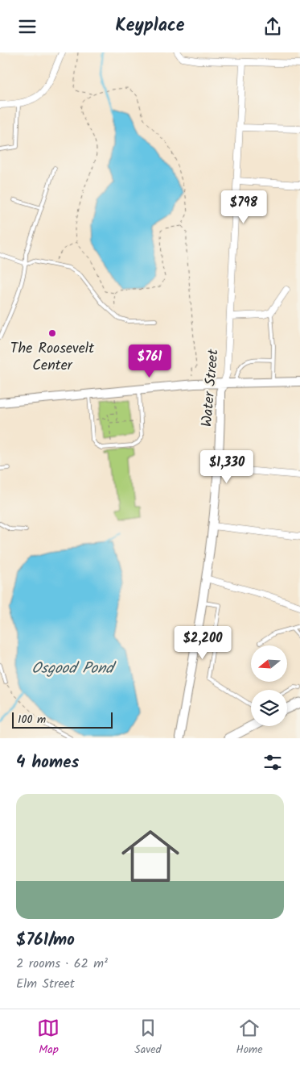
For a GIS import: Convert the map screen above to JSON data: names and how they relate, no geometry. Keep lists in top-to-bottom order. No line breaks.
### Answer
{"streets":{"street":["Water Street"]},"water":["Osgood Pond"],"places":["The Roosevelt Center"],"scale_bar":"100 m","north":"left","page":{"header":"Keyplace","price":["$798","$761","$1,330","$2,200"],"scale":"100 m","heading":"4 homes","list":[{"name":"$761/mo","note":"2 rooms · 62 m² · Elm Street"}],"tabs":["Map","Saved","Home"]}}
